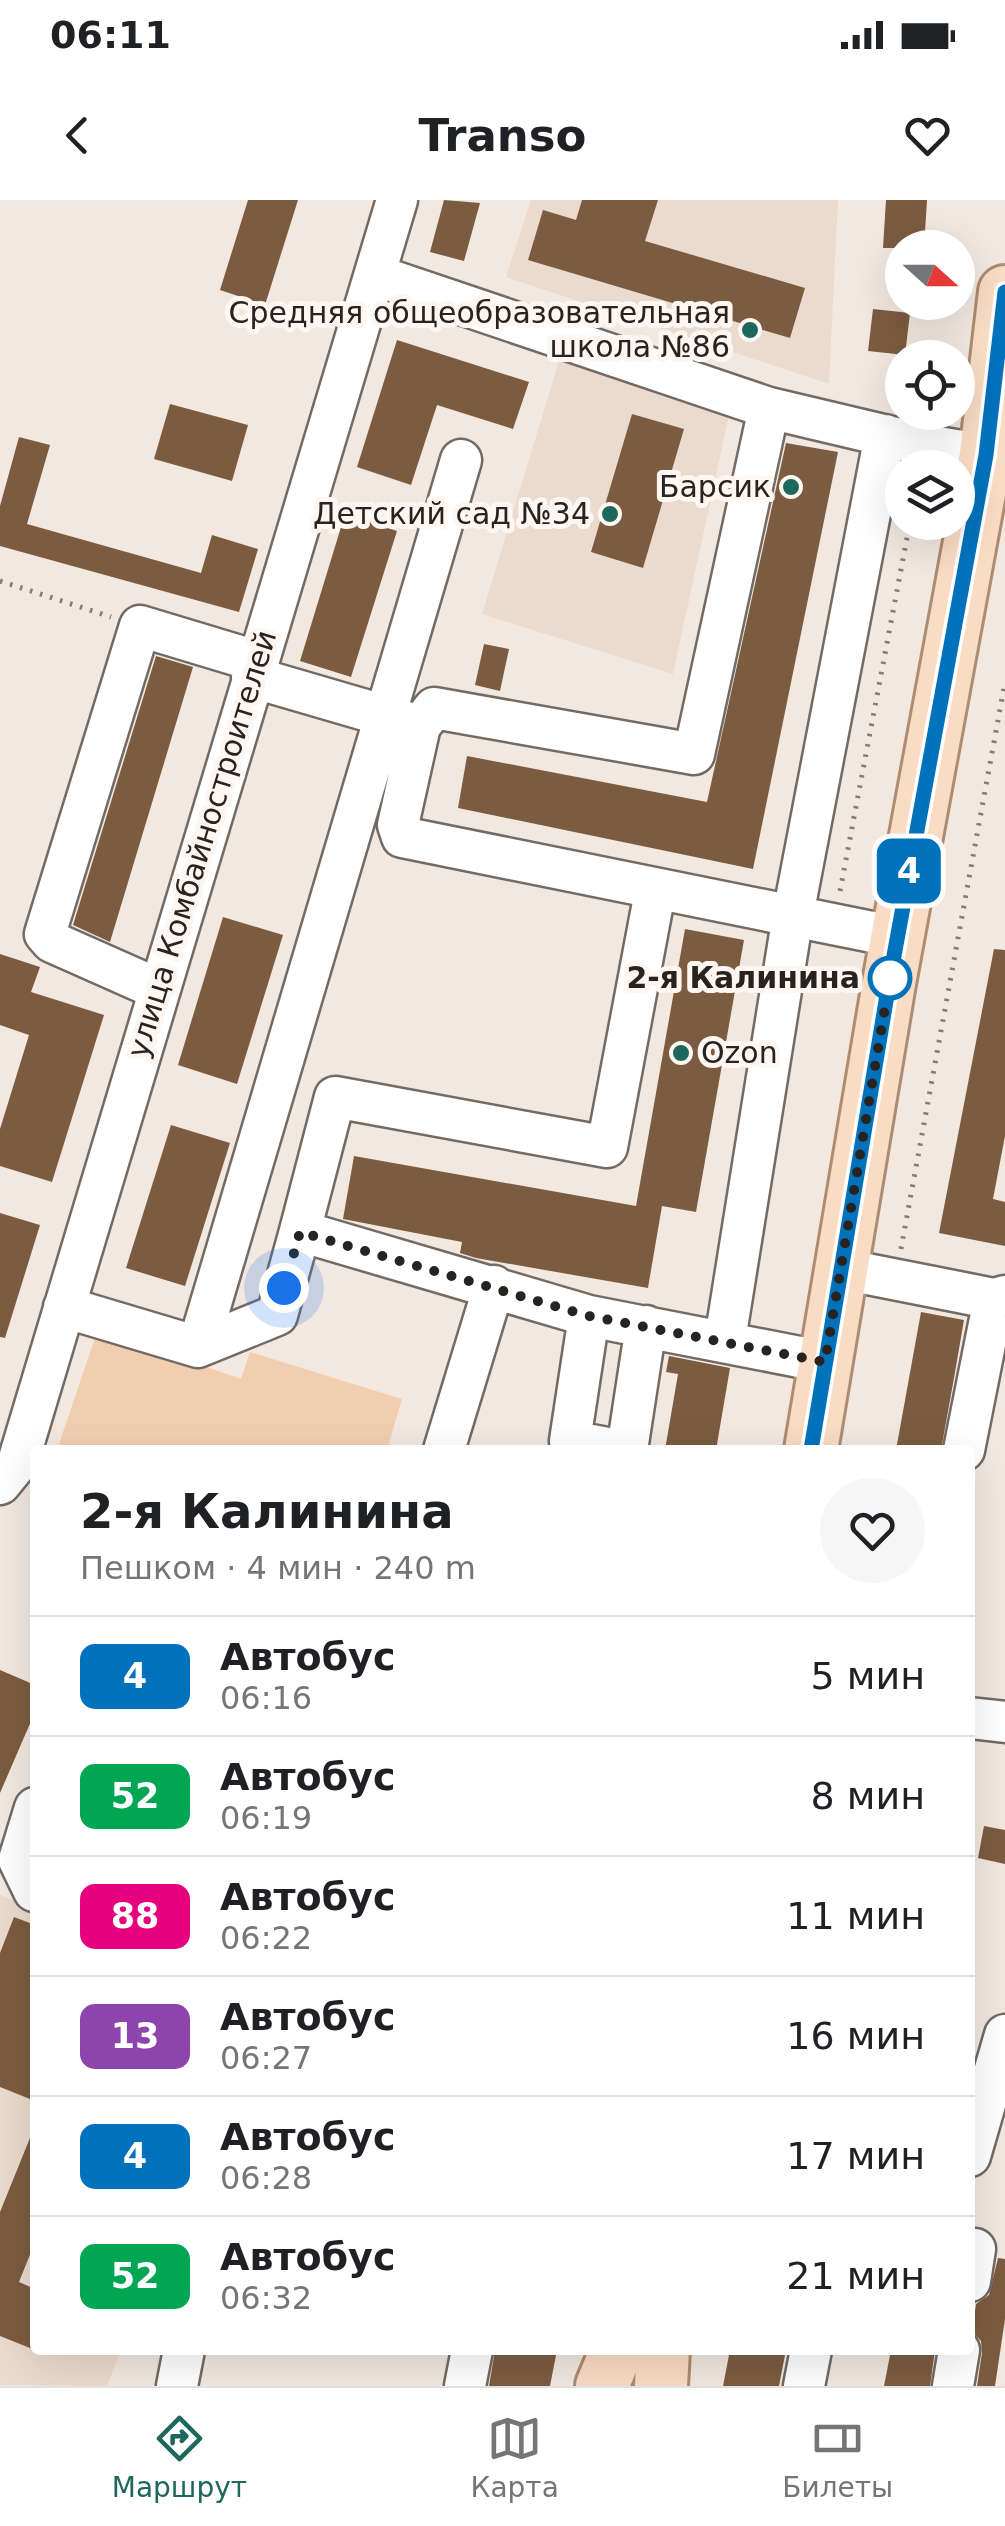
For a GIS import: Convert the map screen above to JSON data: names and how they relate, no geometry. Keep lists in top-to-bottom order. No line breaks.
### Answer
{"streets":{"street":["улица Комбайностроителей"]},"places":["Средняя общеобразовательная школа №86","Барсик","Детский сад №34","2-я Калинина","Ozon"],"lines":["bus line 4"],"north":"right","page":{"status":"06:11","header":"Transo","on_map":"4","heading":["2-я Калинина","Пешком · 4 мин · 240 m"],"list":[{"mark":"4","name":"Автобус","note":"06:16","value":"5 мин"},{"mark":"52","name":"Автобус","note":"06:19","value":"8 мин"},{"mark":"88","name":"Автобус","note":"06:22","value":"11 мин"},{"mark":"13","name":"Автобус","note":"06:27","value":"16 мин"},{"mark":"4","name":"Автобус","note":"06:28","value":"17 мин"},{"mark":"52","name":"Автобус","note":"06:32","value":"21 мин"}],"tabs":["Маршрут","Карта","Билеты"]}}
